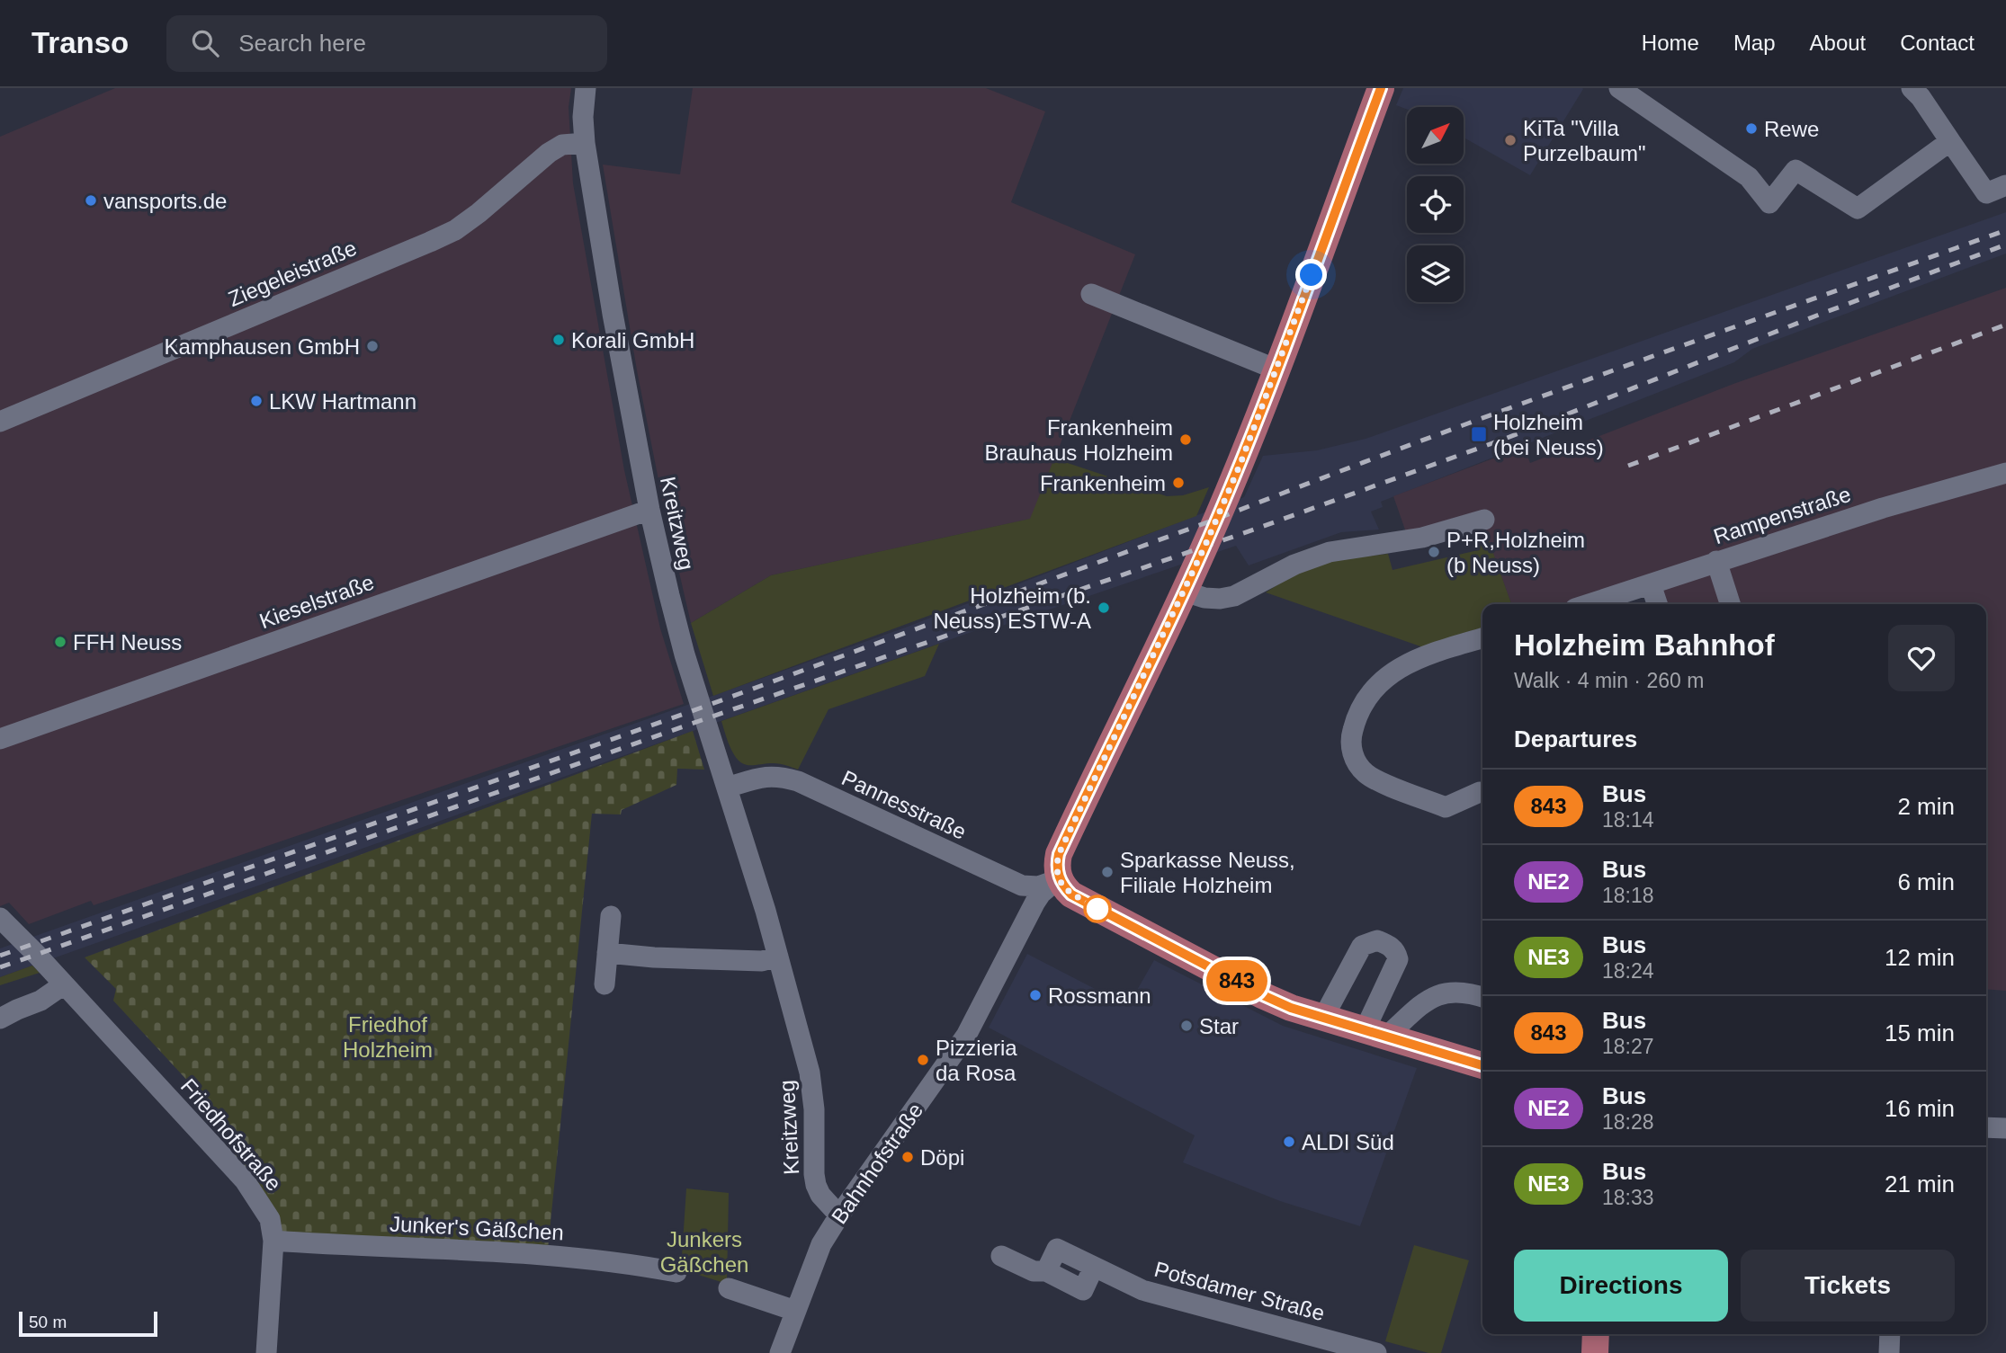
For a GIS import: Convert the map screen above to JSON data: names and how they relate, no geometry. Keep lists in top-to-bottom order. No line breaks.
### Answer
{"streets":{"street":["Ziegeleistraße","Rampenstraße","Kreitzweg","Kieselstraße","Pannesstraße","Friedhofstraße","Bahnhofstraße","Junker's Gäßchen","Potsdamer Straße"]},"crossings":[["Ziegeleistraße","Kreitzweg"],["Kreitzweg","Kieselstraße"],["Kreitzweg","Pannesstraße"],["Kreitzweg","Bahnhofstraße"],["Pannesstraße","Bahnhofstraße"],["Friedhofstraße","Junker's Gäßchen"]],"parks":["Friedhof Holzheim","Junkers Gäßchen"],"places":{"other":["Rewe","KiTa \"Villa Purzelbaum\"","vansports.de","Korali GmbH","Kamphausen GmbH","LKW Hartmann","Frankenheim Brauhaus Holzheim","Frankenheim","P+R,Holzheim (b Neuss)","Holzheim (b. Neuss) ESTW-A","FFH Neuss","Sparkasse Neuss, Filiale Holzheim","Rossmann","Star","Pizzieria da Rosa","ALDI Süd","Döpi"],"transit":["Holzheim (bei Neuss)"]},"lines":["bus line 843"],"scale_bar":"50 m","north":"top right","page":{"header":"Transo","search":"Search here","nav":["Home","Map","About","Contact"],"on_map":"843","heading":[["Holzheim Bahnhof","Walk · 4 min · 260 m"],"Departures"],"list":[{"mark":"843","name":"Bus","note":"18:14","value":"2 min"},{"mark":"NE2","name":"Bus","note":"18:18","value":"6 min"},{"mark":"NE3","name":"Bus","note":"18:24","value":"12 min"},{"mark":"843","name":"Bus","note":"18:27","value":"15 min"},{"mark":"NE2","name":"Bus","note":"18:28","value":"16 min"},{"mark":"NE3","name":"Bus","note":"18:33","value":"21 min"}],"buttons":["Directions","Tickets"],"scale":"50 m"}}
